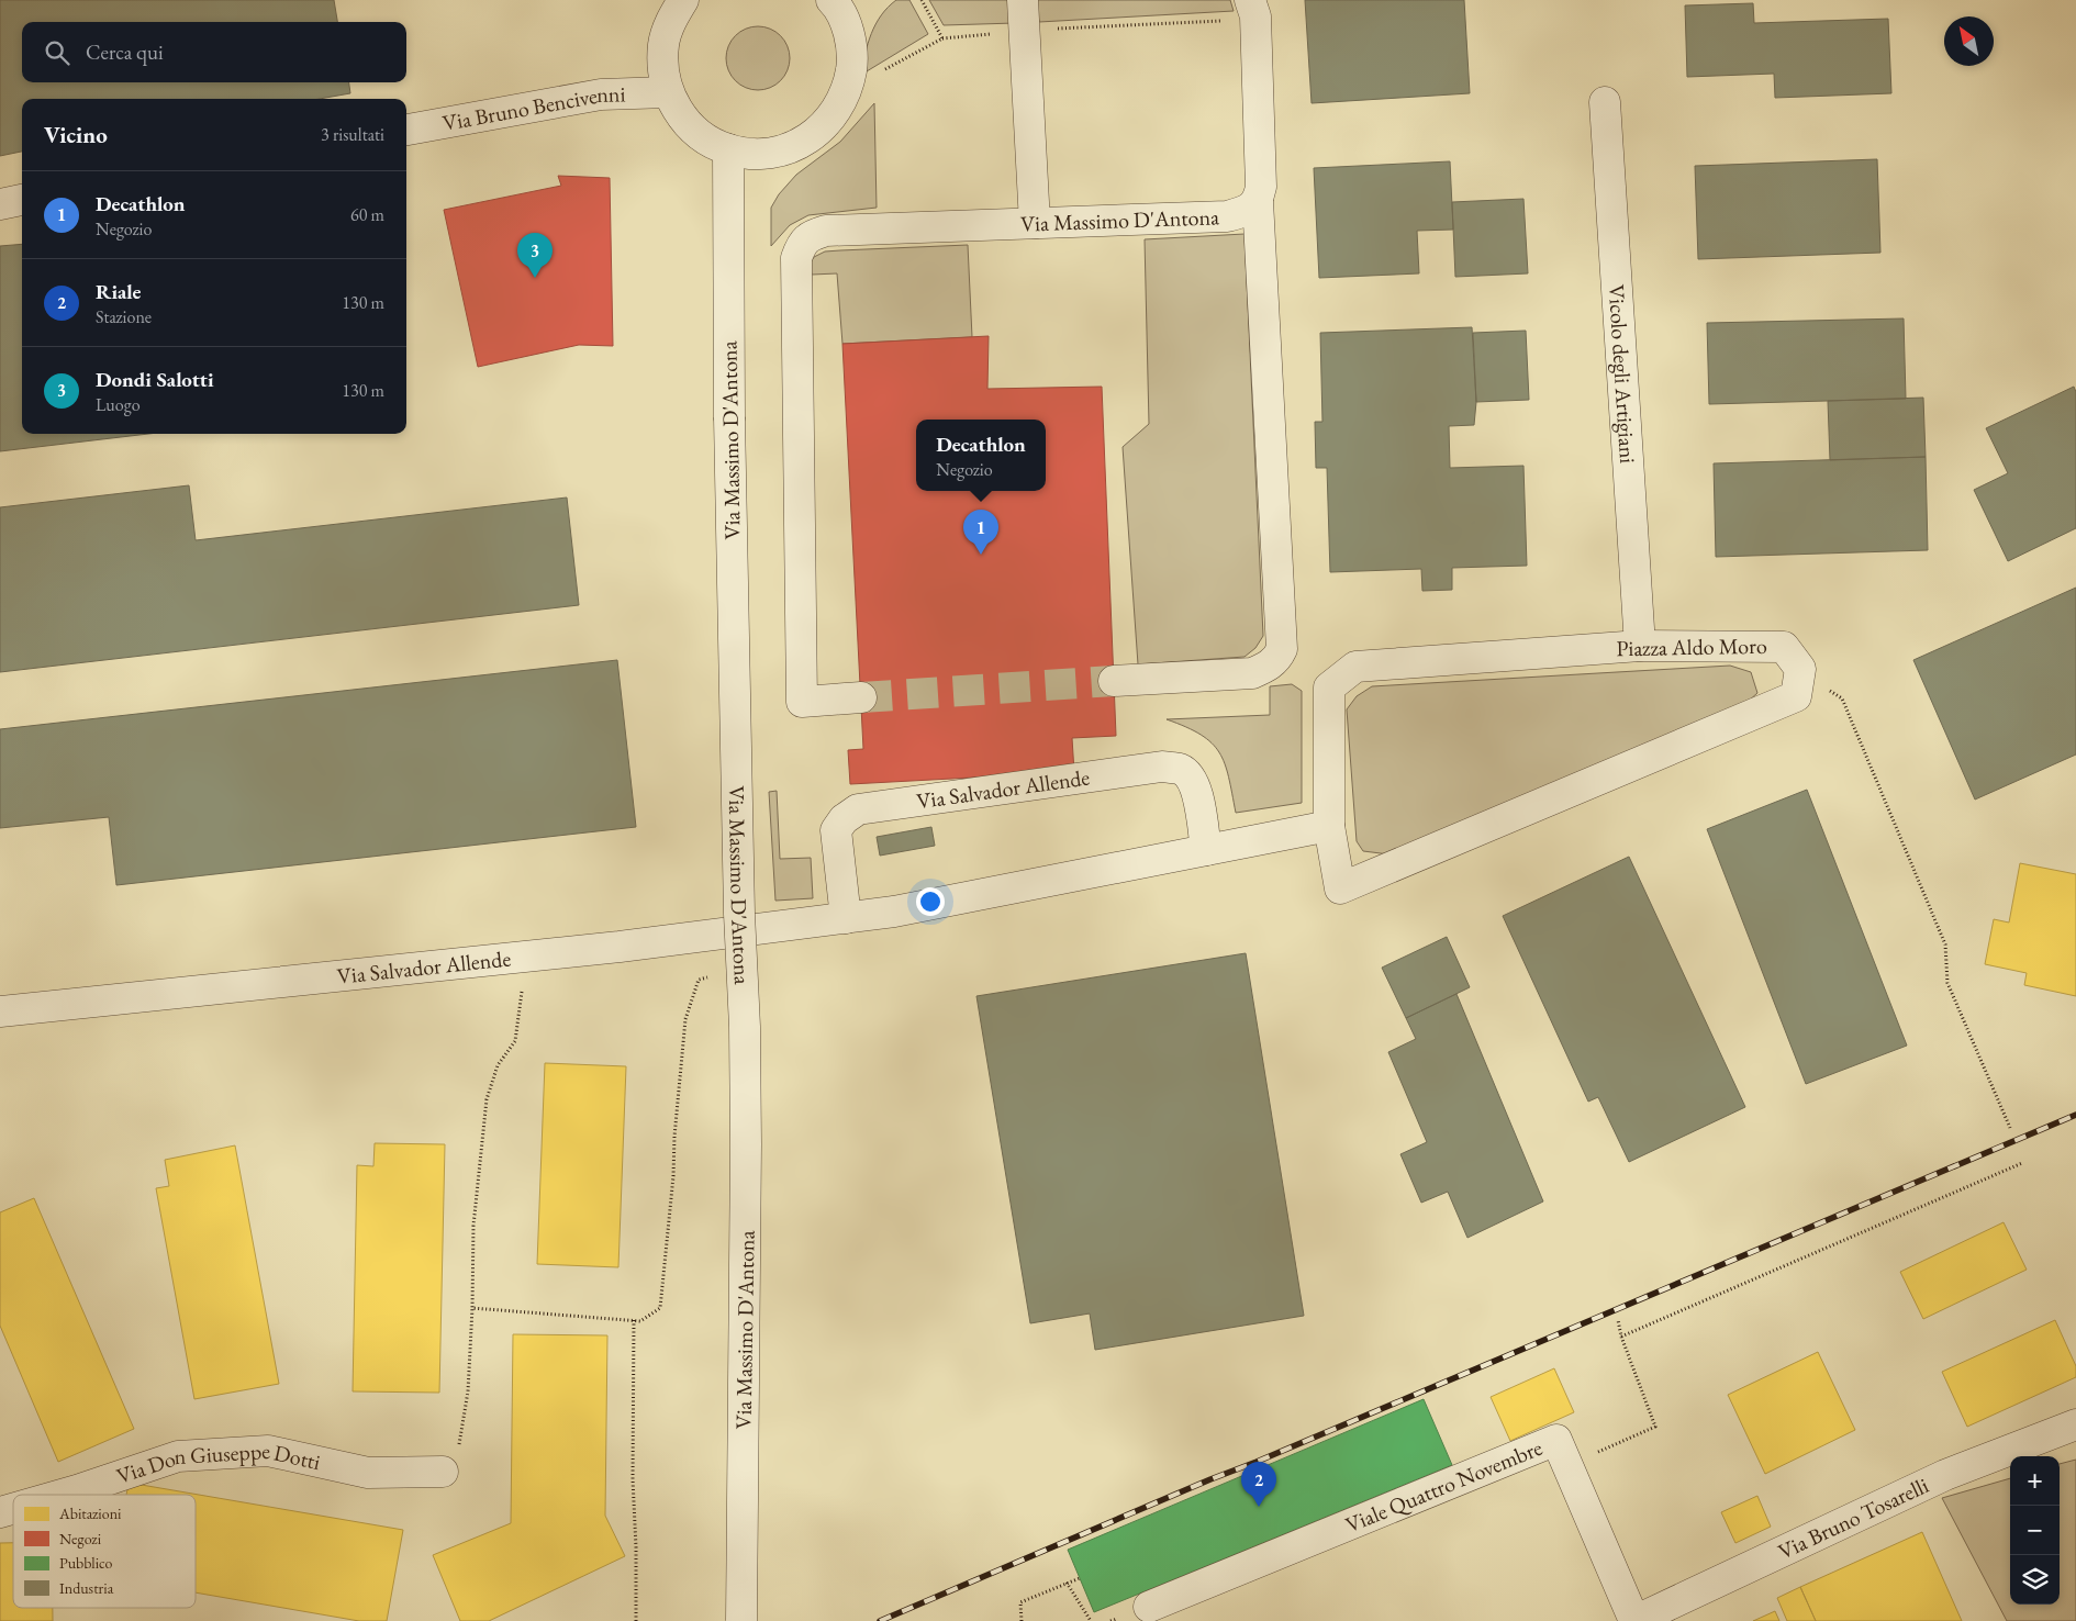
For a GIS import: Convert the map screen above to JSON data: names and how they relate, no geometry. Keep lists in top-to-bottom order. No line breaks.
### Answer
{"streets":{"street":["Via Bruno Bencivenni","Via Massimo D'Antona","Vicolo degli Artigiani","Piazza Aldo Moro","Via Salvador Allende","Via Don Giuseppe Dotti","Viale Quattro Novembre","Via Bruno Tosarelli"]},"crossings":[["Vicolo degli Artigiani","Piazza Aldo Moro"],["Piazza Aldo Moro","Via Salvador Allende"],["Viale Quattro Novembre","Via Bruno Tosarelli"]],"legend":["Abitazioni","Negozi","Pubblico","Industria"],"north":"top left","page":{"search":"Cerca qui","heading":["Vicino","3 risultati"],"list":[{"mark":"1","name":"Decathlon","note":"Negozio","value":"60 m"},{"mark":"2","name":"Riale","note":"Stazione","value":"130 m"},{"mark":"3","name":"Dondi Salotti","note":"Luogo","value":"130 m"}],"pins":["3","1","2"],"popup":["Decathlon","Negozio"],"map_buttons":["+","−"]}}
